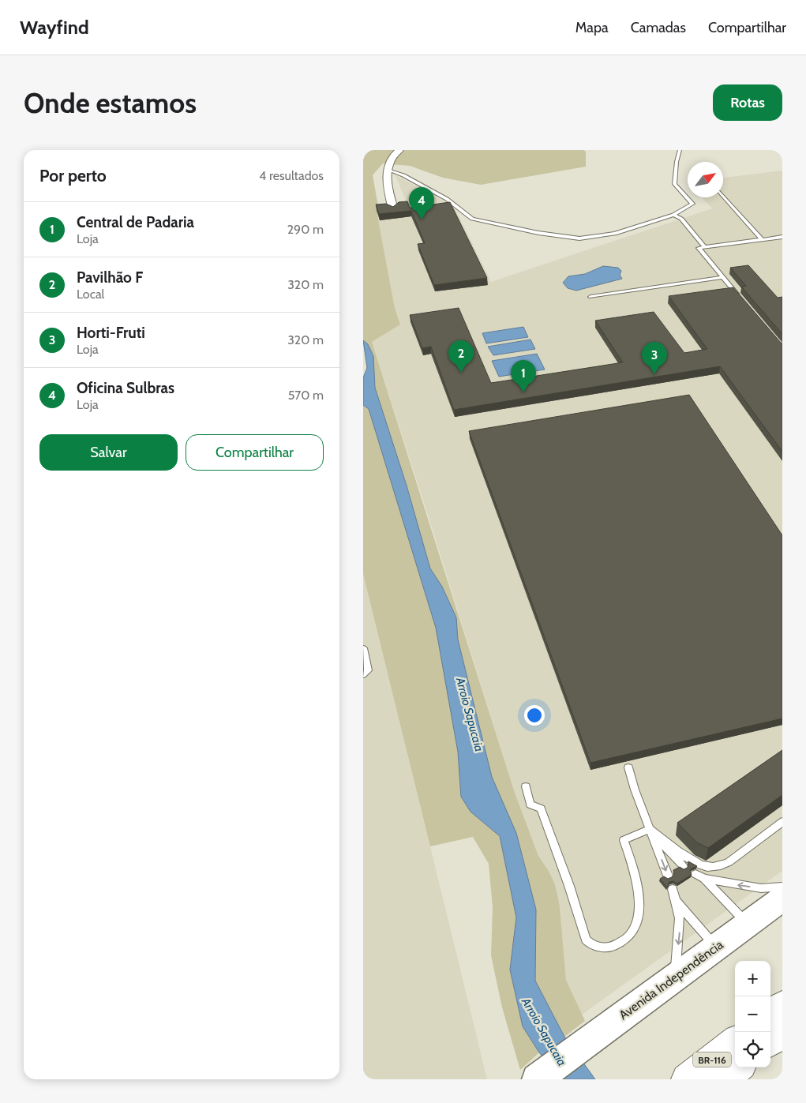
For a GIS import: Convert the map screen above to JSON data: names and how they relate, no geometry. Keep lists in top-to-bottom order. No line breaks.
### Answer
{"streets":{"highway":["BR-116"],"main road":["Avenida Independência"]},"water":["Arroio Sapucaia"],"north":"top right","page":{"header":"Wayfind","nav":["Mapa","Camadas","Compartilhar"],"buttons":["Rotas",["Salvar","Compartilhar"]],"title":"Onde estamos","heading":["Por perto","4 resultados"],"pins":["4","2","3","1"],"list":[{"mark":"1","name":"Central de Padaria","note":"Loja","value":"290 m"},{"mark":"2","name":"Pavilhão F","note":"Local","value":"320 m"},{"mark":"3","name":"Horti-Fruti","note":"Loja","value":"320 m"},{"mark":"4","name":"Oficina Sulbras","note":"Loja","value":"570 m"}],"map_buttons":["+","−"]}}
